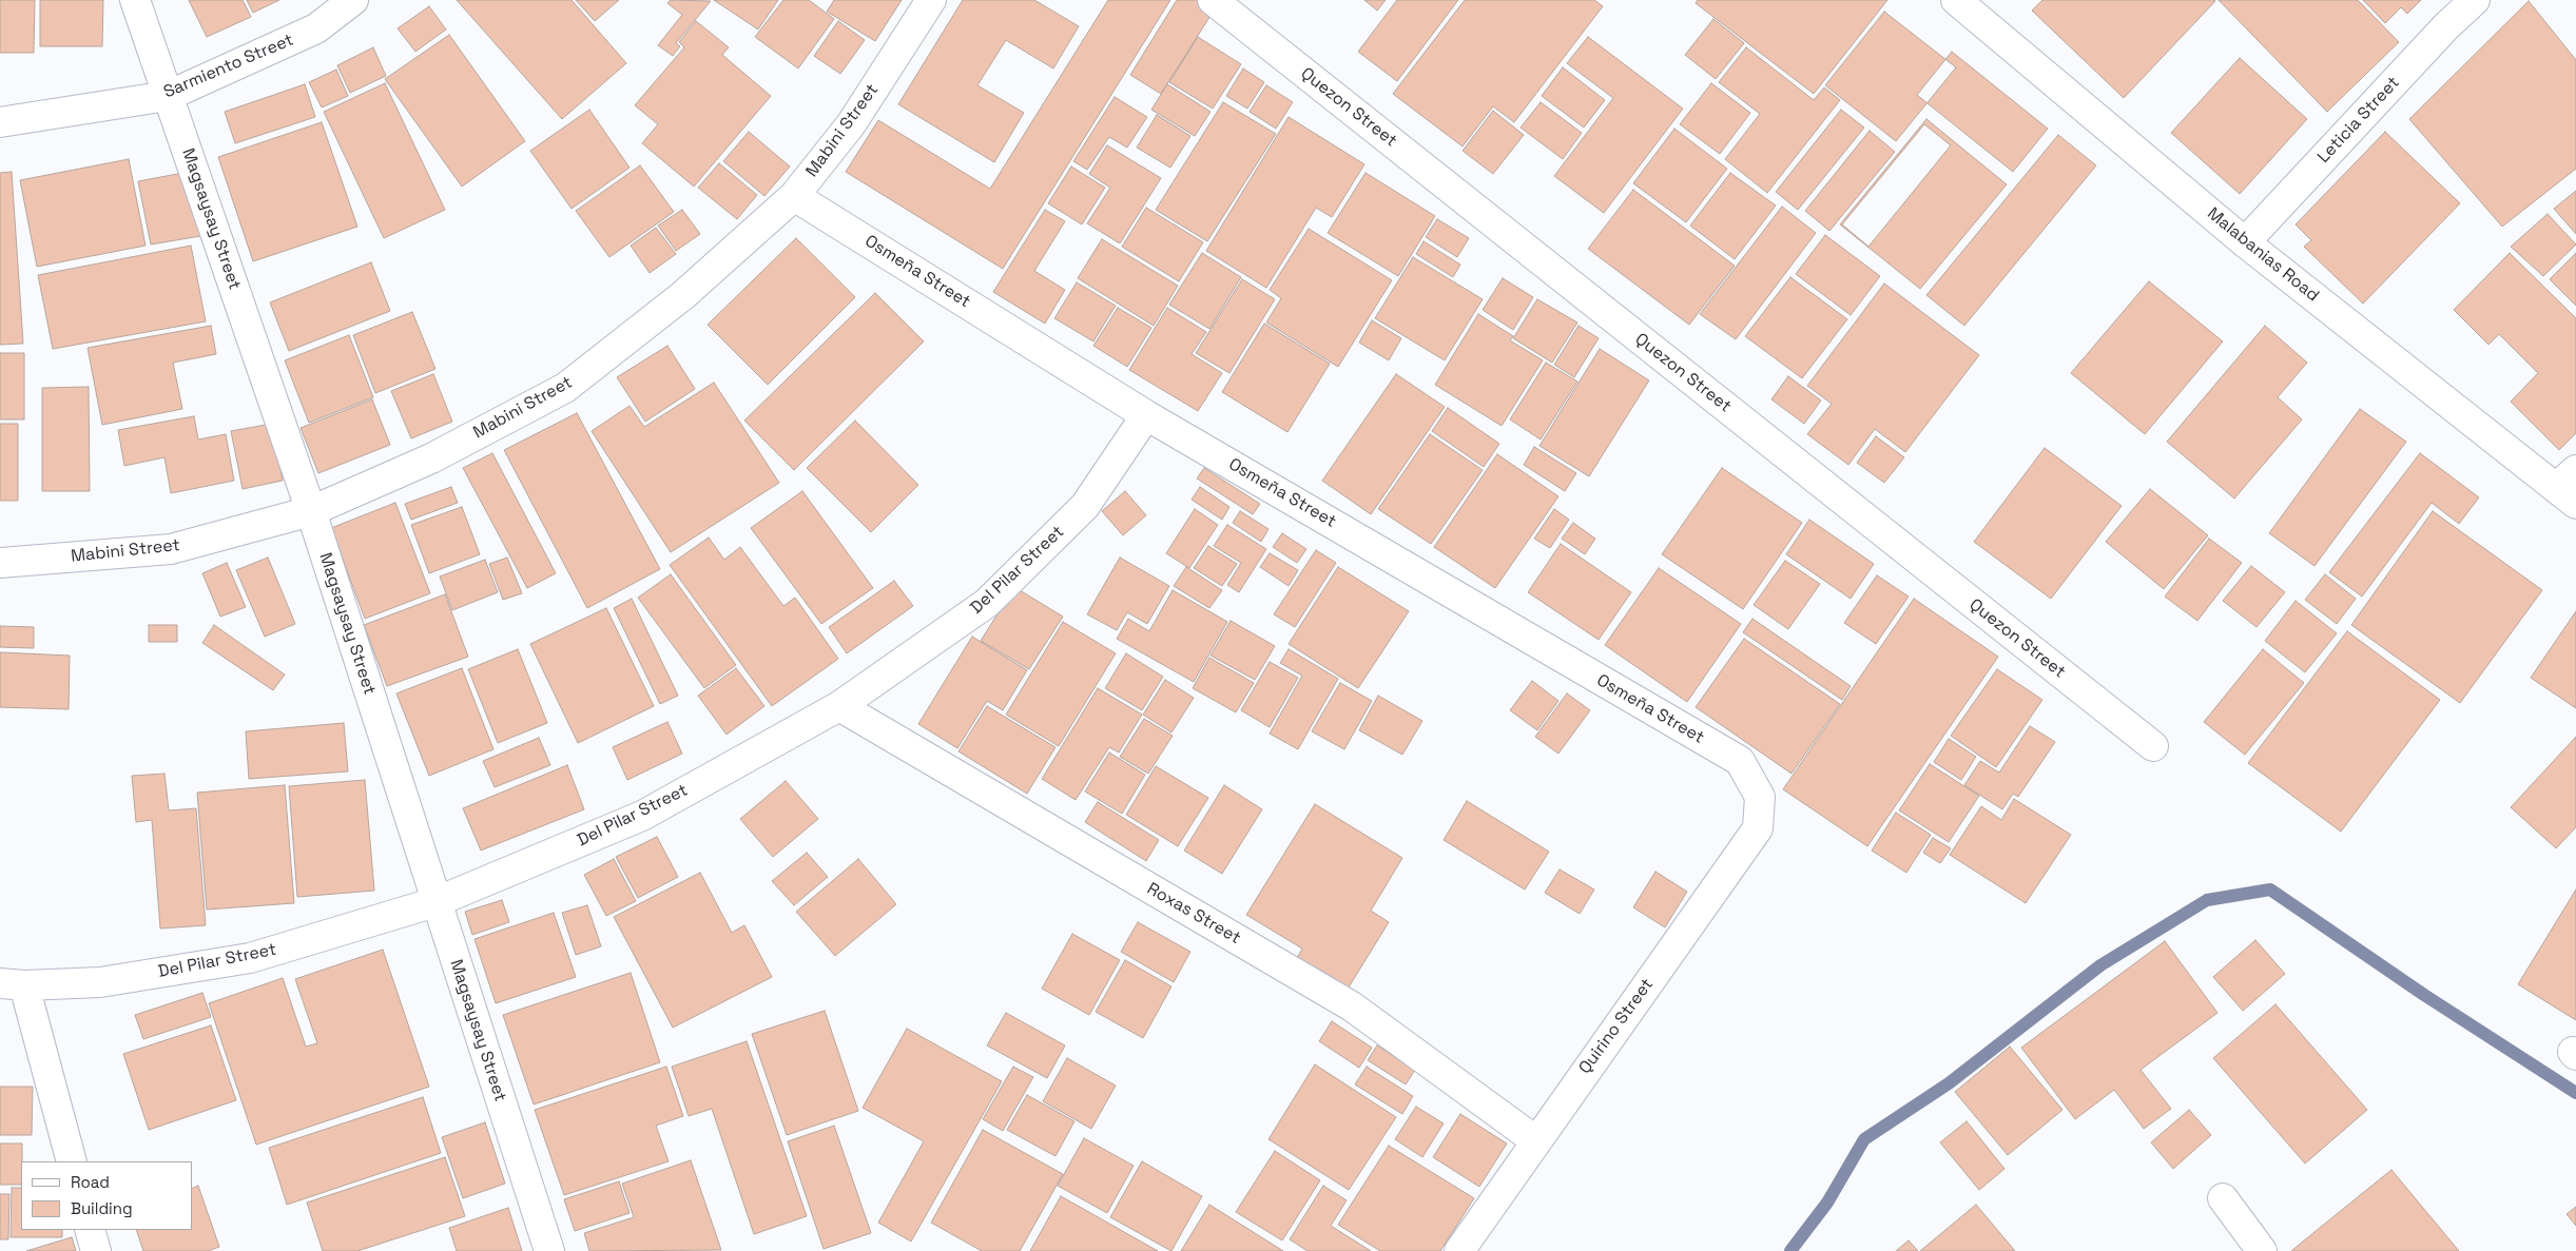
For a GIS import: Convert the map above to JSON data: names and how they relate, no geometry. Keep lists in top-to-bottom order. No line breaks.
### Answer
{"streets":{"street":["Sarmiento Street","Quezon Street","Leticia Street","Mabini Street","Magsaysay Street","Malabanias Road","Osmeña Street","Del Pilar Street","Roxas Street","Quirino Street"]},"crossings":[["Sarmiento Street","Magsaysay Street"],["Leticia Street","Malabanias Road"],["Mabini Street","Magsaysay Street"],["Mabini Street","Osmeña Street"],["Magsaysay Street","Del Pilar Street"],["Osmeña Street","Del Pilar Street"],["Osmeña Street","Quirino Street"],["Del Pilar Street","Roxas Street"],["Roxas Street","Quirino Street"]],"legend":["Road","Building"]}
